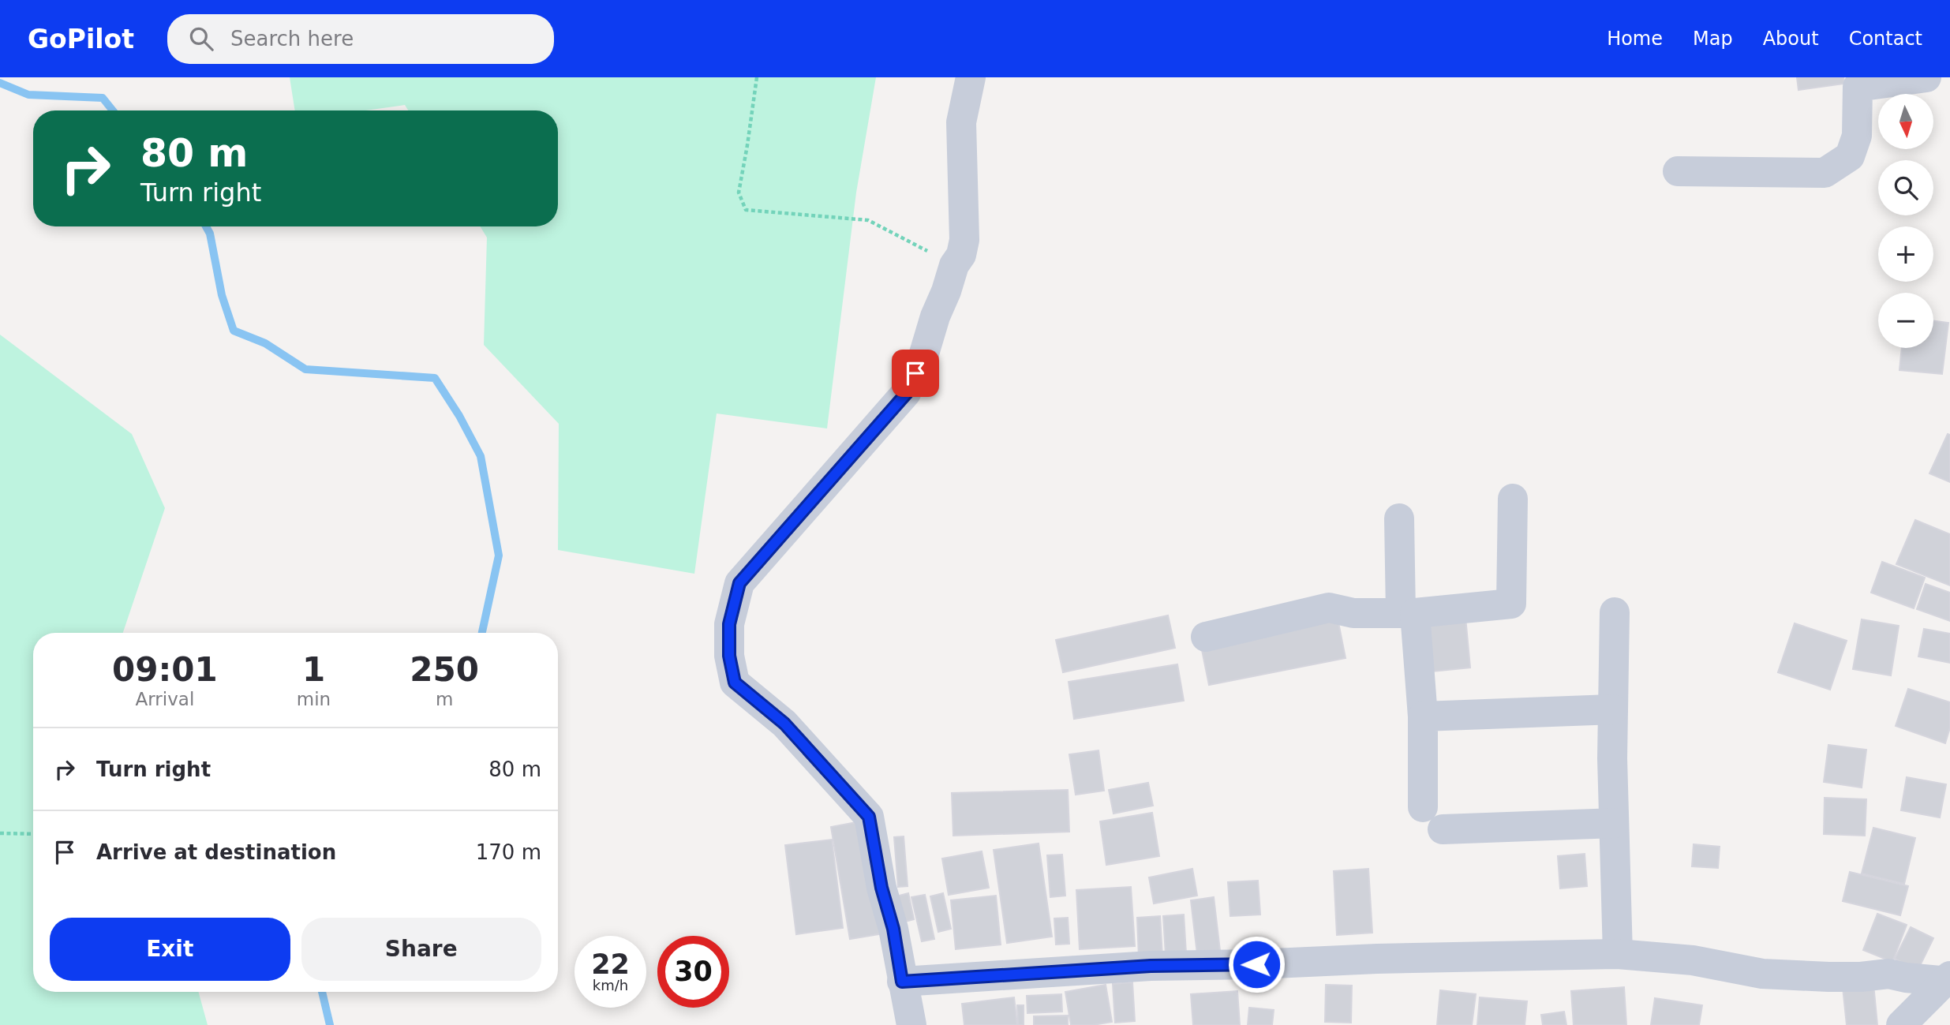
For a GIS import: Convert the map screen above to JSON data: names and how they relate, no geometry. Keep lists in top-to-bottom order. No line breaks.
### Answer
{"north":"bottom","page":{"header":"GoPilot","search":"Search here","nav":["Home","Map","About","Contact"],"map_buttons":["+","−"],"turn":["80 m","Turn right"],"eta":["09:01","Arrival","1","min","250","m"],"list":[{"name":"Turn right","value":"80 m"},{"name":"Arrive at destination","value":"170 m"}],"buttons":["Exit","Share"],"speed":"22 km/h","limit":"30"}}
